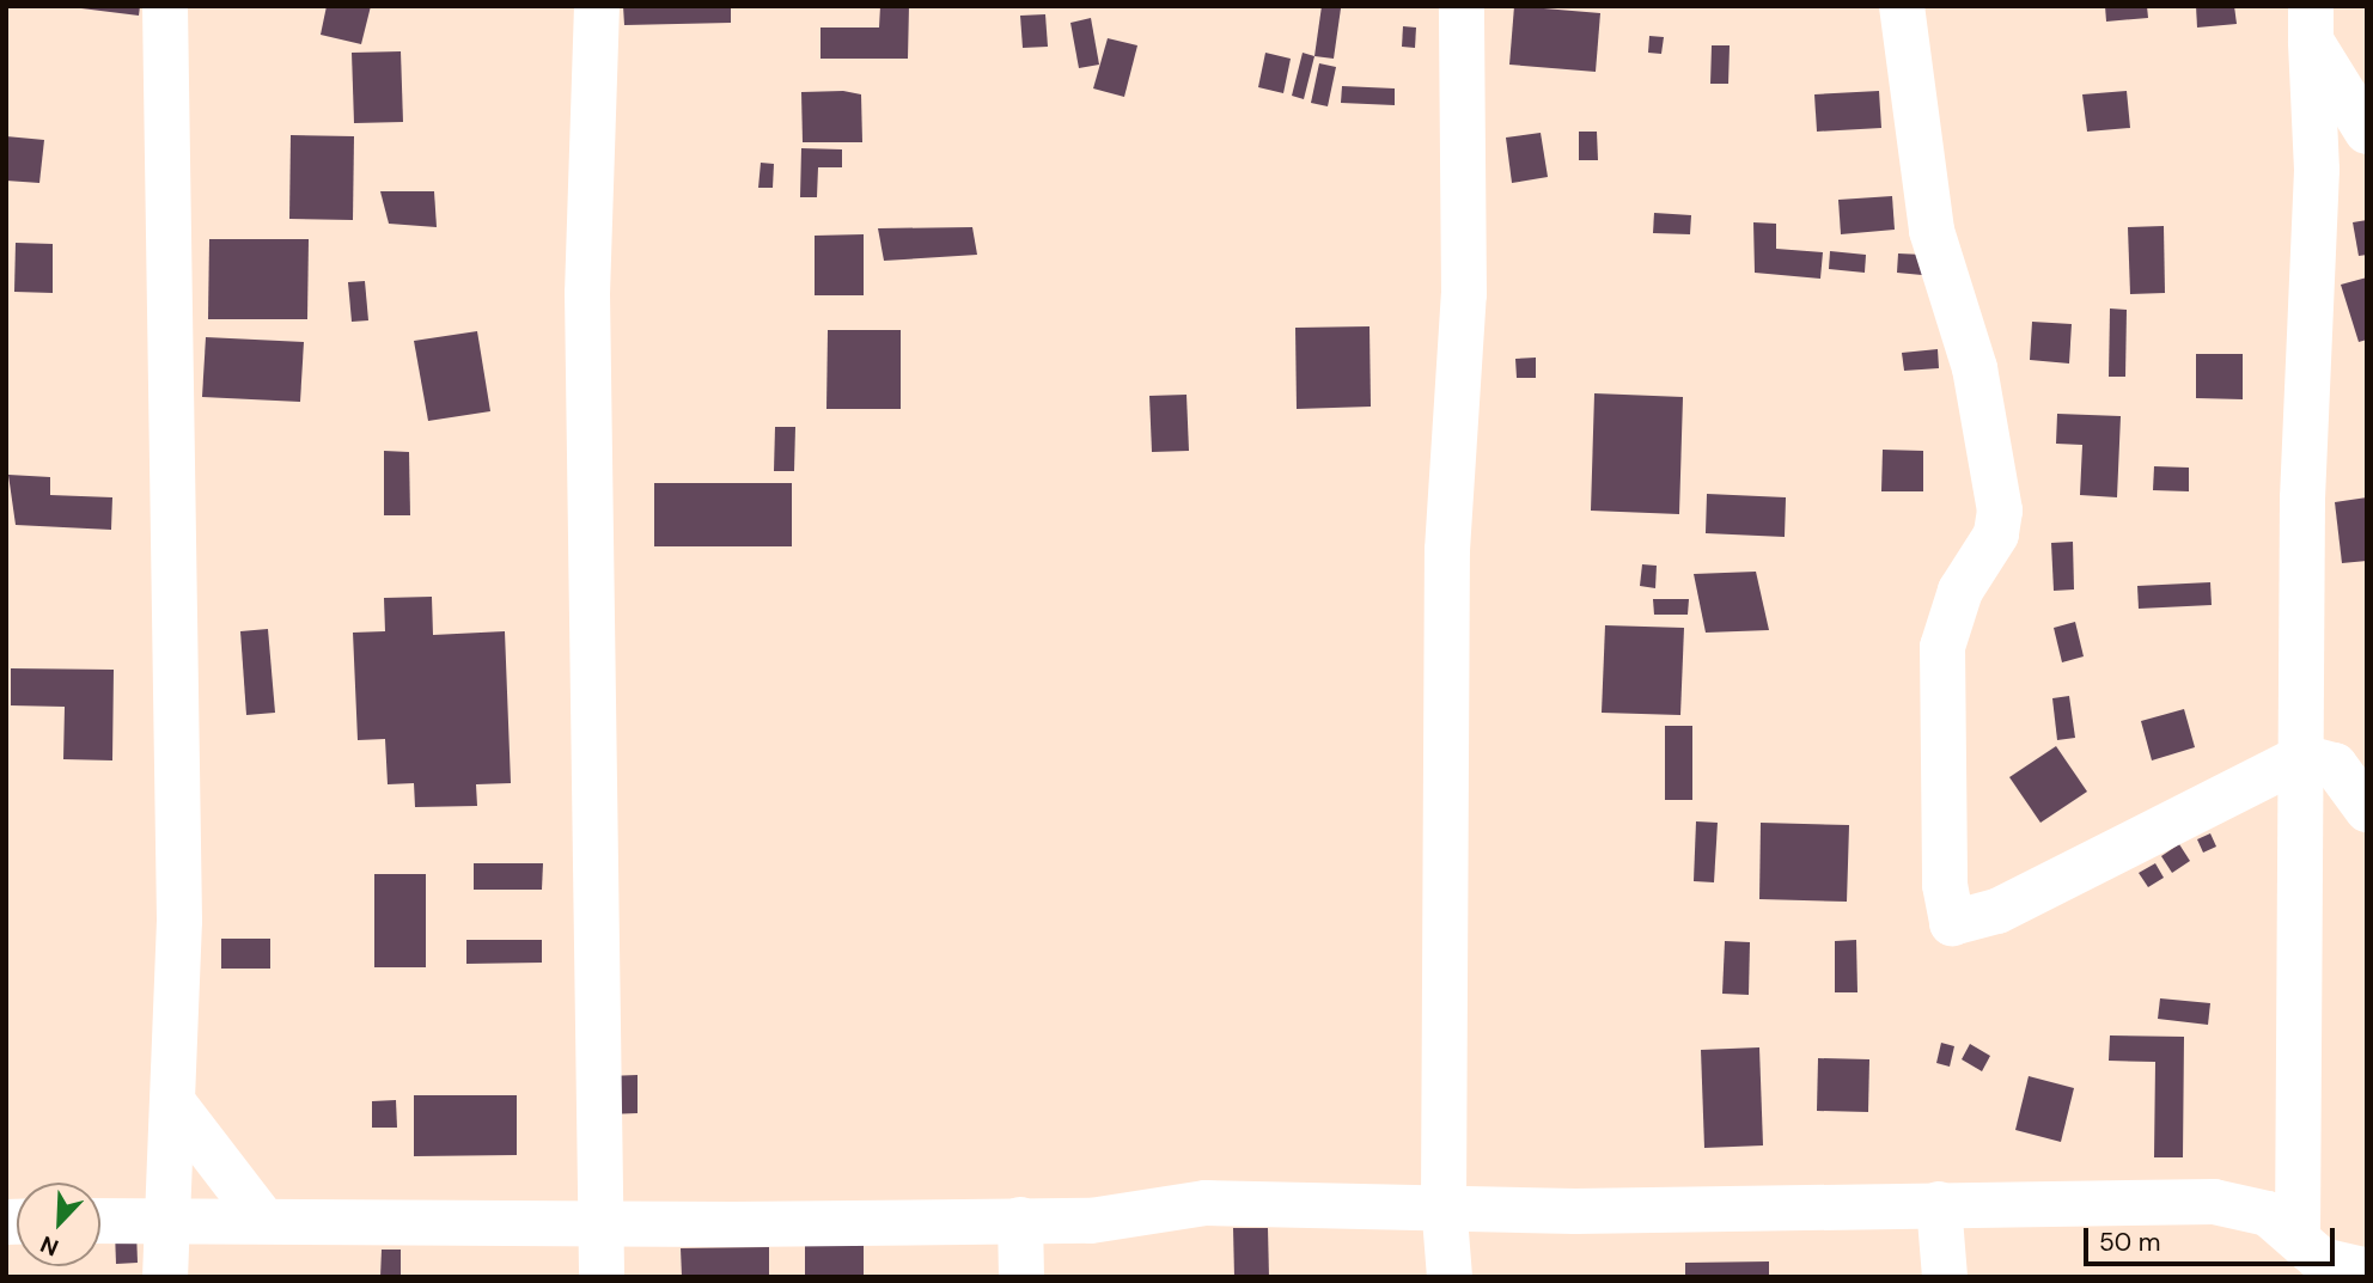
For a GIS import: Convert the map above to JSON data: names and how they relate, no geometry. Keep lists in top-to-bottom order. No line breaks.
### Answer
{"scale_bar":"50 m","north":"bottom left"}
